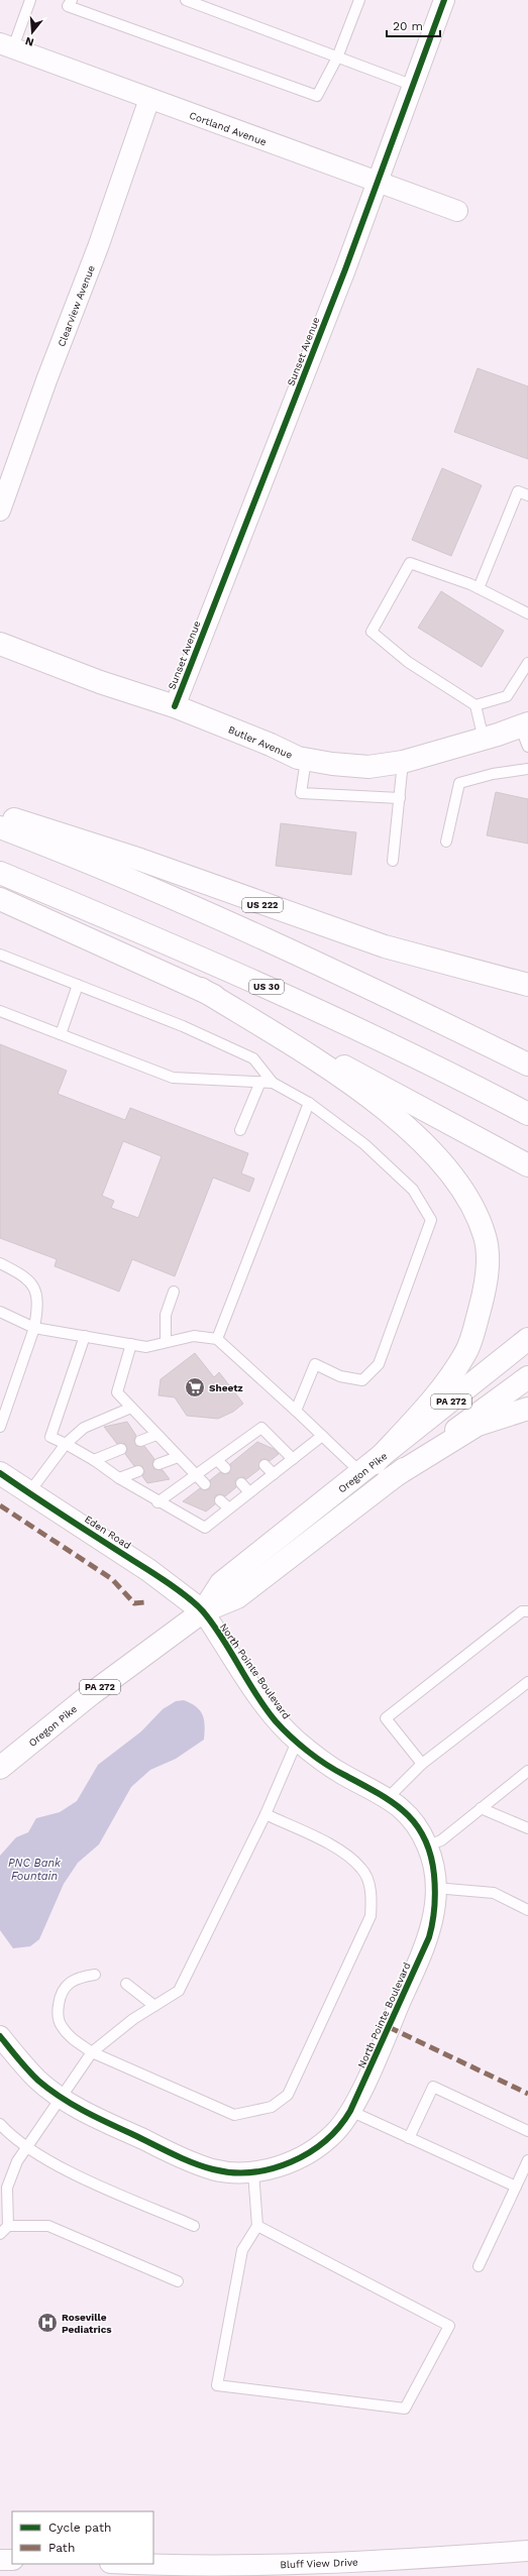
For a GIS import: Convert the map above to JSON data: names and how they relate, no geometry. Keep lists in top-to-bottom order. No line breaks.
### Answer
{"streets":{"main road":["Butler Avenue","US 222","US 30","PA 272","Oregon Pike","Eden Road"],"street":["Cortland Avenue","Clearview Avenue","Sunset Avenue","North Pointe Boulevard","Bluff View Drive"]},"crossings":[["Cortland Avenue","Clearview Avenue"],["Cortland Avenue","Sunset Avenue"],["Sunset Avenue","Butler Avenue"],["Oregon Pike","Eden Road"],["Oregon Pike","North Pointe Boulevard"],["Eden Road","North Pointe Boulevard"]],"water":["PNC Bank Fountain"],"places":{"supermarket":["Sheetz"],"hospital":["Roseville Pediatrics"]},"legend":["Cycle path","Path"],"scale_bar":"20 m","north":"bottom"}
